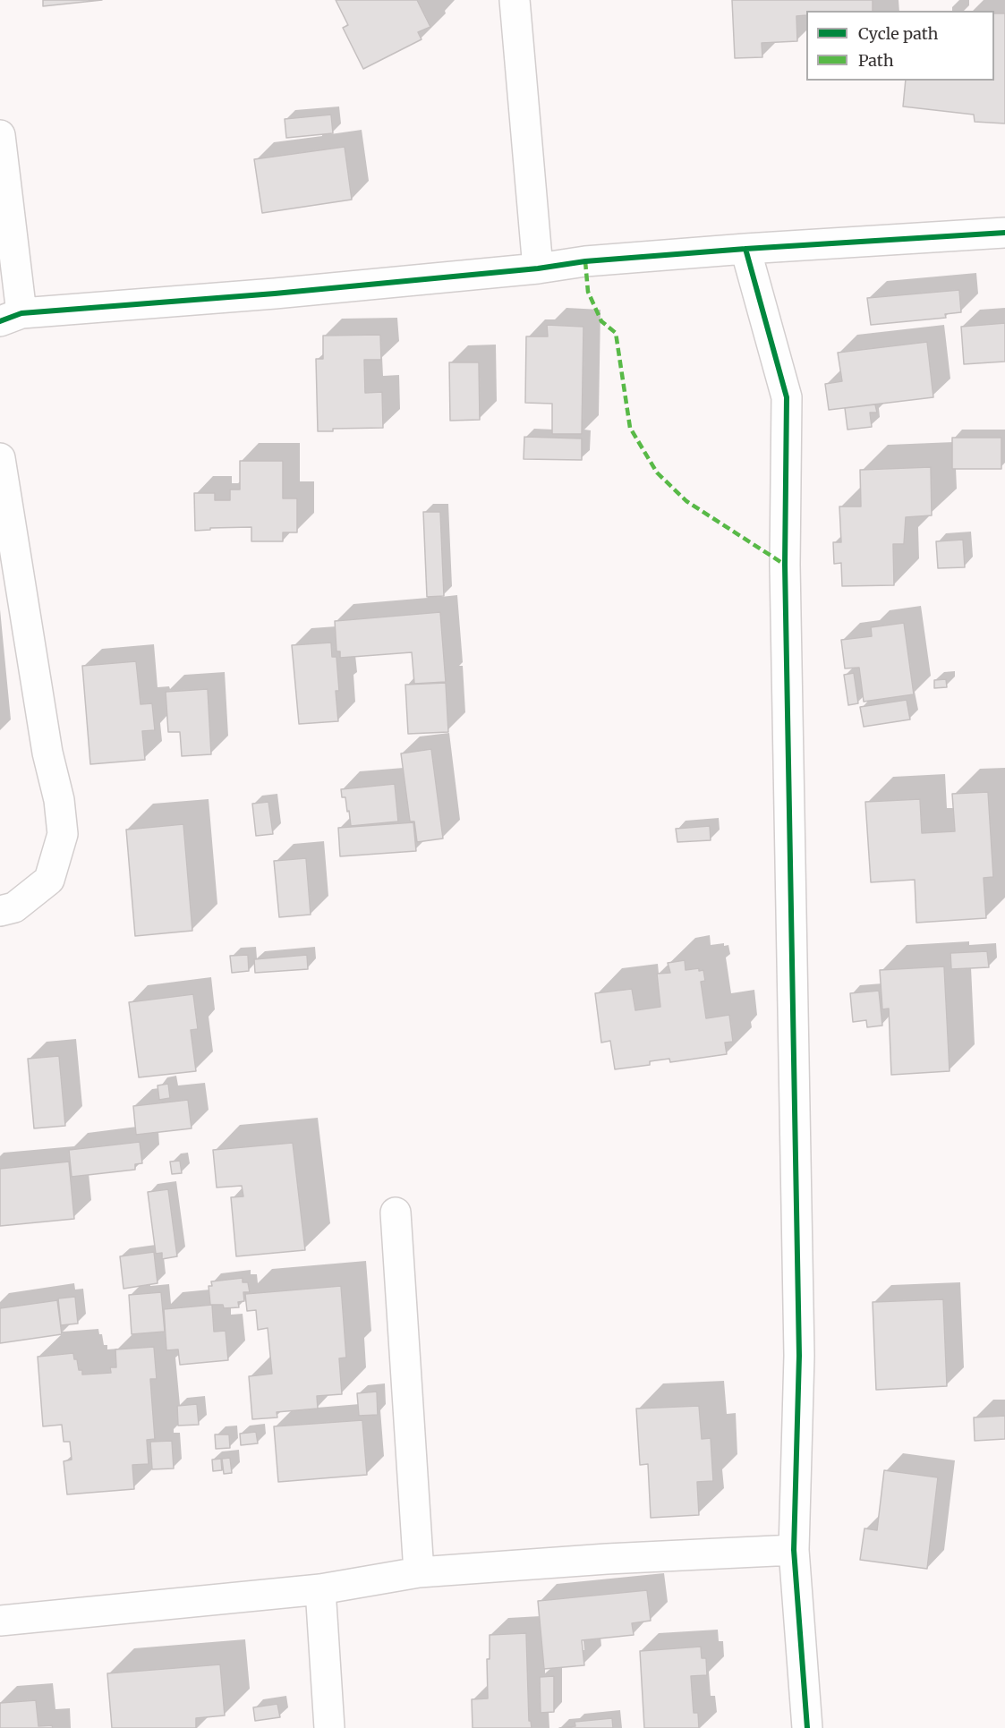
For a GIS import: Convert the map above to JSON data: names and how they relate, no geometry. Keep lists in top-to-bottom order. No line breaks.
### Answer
{"legend":["Cycle path","Path"]}
